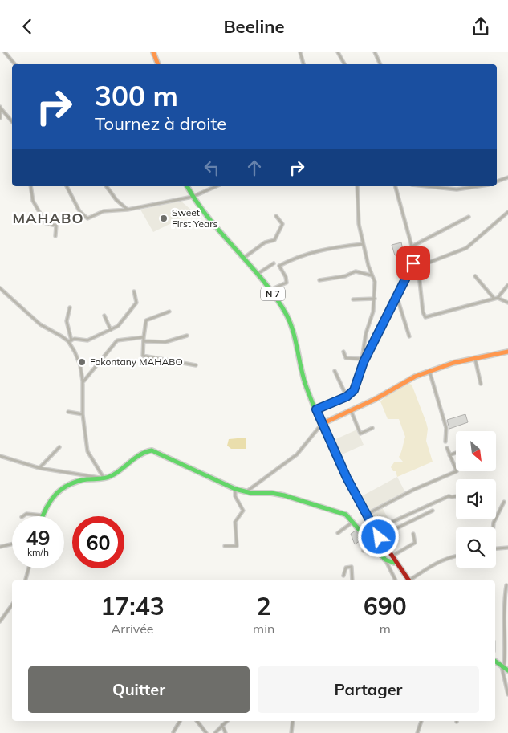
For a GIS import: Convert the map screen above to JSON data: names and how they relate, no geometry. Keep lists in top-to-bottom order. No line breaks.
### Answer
{"streets":{"street":["N 7"]},"districts":["MAHABO"],"places":["Sweet First Years","Fokontany MAHABO"],"north":"bottom right","page":{"header":"Beeline","turn":["300 m","Tournez à droite"],"speed":"49 km/h","limit":"60","eta":["17:43","Arrivée","2","min","690","m"],"buttons":["Quitter","Partager"]}}
